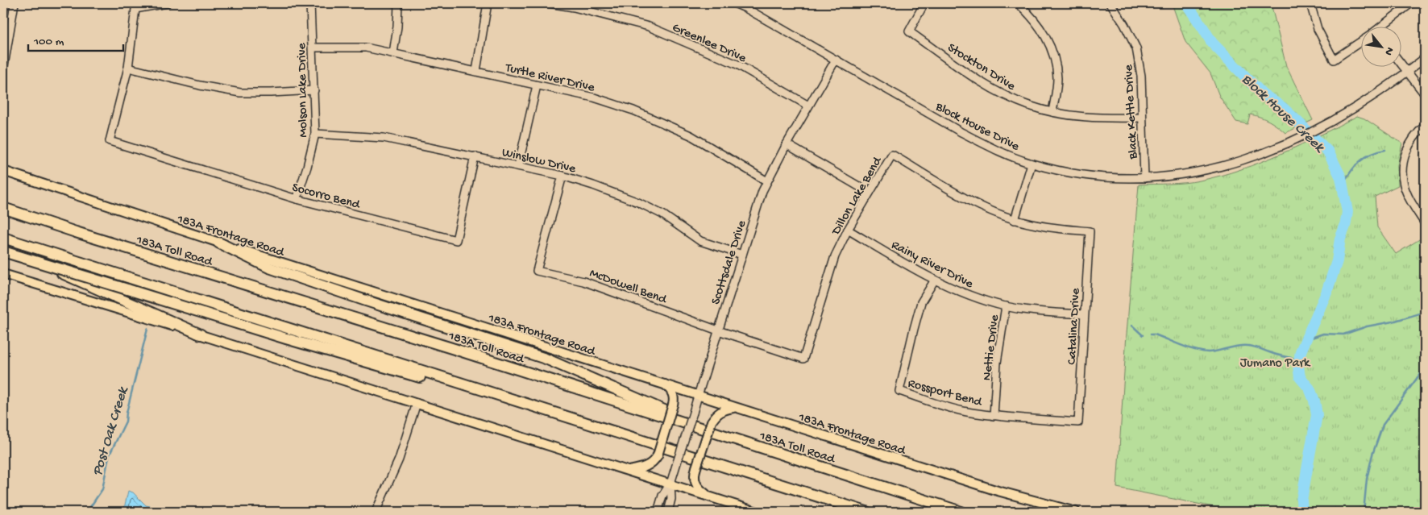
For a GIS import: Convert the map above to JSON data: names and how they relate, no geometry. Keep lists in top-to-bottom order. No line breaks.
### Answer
{"streets":{"highway":["183A Toll Road"],"main road":["183A Frontage Road"],"street":["Greenlee Drive","Stockton Drive","Turtle River Drive","Molson Lake Drive","Black Kettle Drive","Block House Drive","Winslow Drive","Socorro Bend","Dillon Lake Bend","Scottsdale Drive","Rainy River Drive","McDowell Bend","Catalina Drive","Nettie Drive","Rossport Bend"]},"crossings":[["Greenlee Drive","Scottsdale Drive"],["Stockton Drive","Black Kettle Drive"],["Turtle River Drive","Molson Lake Drive"],["Turtle River Drive","Scottsdale Drive"],["Molson Lake Drive","Winslow Drive"],["Molson Lake Drive","Socorro Bend"],["Black Kettle Drive","Block House Drive"],["Block House Drive","Scottsdale Drive"],["Winslow Drive","Socorro Bend"],["Winslow Drive","Scottsdale Drive"],["Winslow Drive","McDowell Bend"],["Dillon Lake Bend","Rainy River Drive"],["Dillon Lake Bend","McDowell Bend"],["Dillon Lake Bend","Catalina Drive"],["183A Frontage Road","Scottsdale Drive"],["Scottsdale Drive","McDowell Bend"],["Rainy River Drive","Catalina Drive"],["Rainy River Drive","Nettie Drive"],["Rainy River Drive","Rossport Bend"],["Catalina Drive","Rossport Bend"],["Nettie Drive","Rossport Bend"]],"water":["Block House Creek","Post Oak Creek"],"parks":["Jumano Park"],"scale_bar":"100 m","north":"bottom right"}
